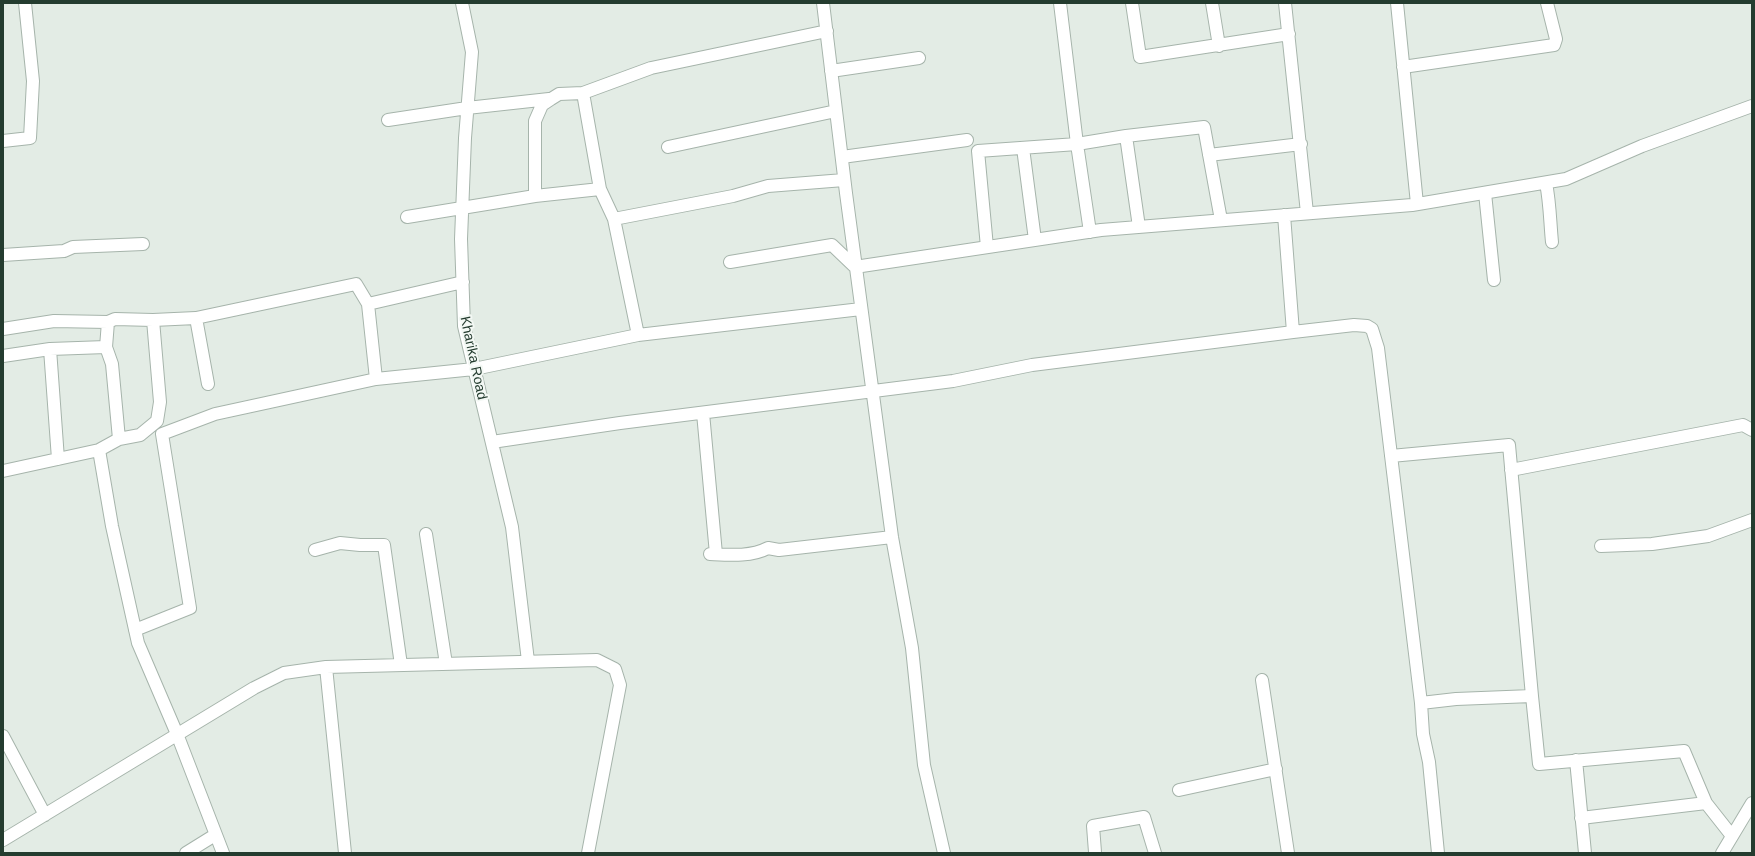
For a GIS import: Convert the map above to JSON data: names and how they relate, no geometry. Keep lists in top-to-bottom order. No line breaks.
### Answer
{"streets":{"street":["Kharika Road"]}}
